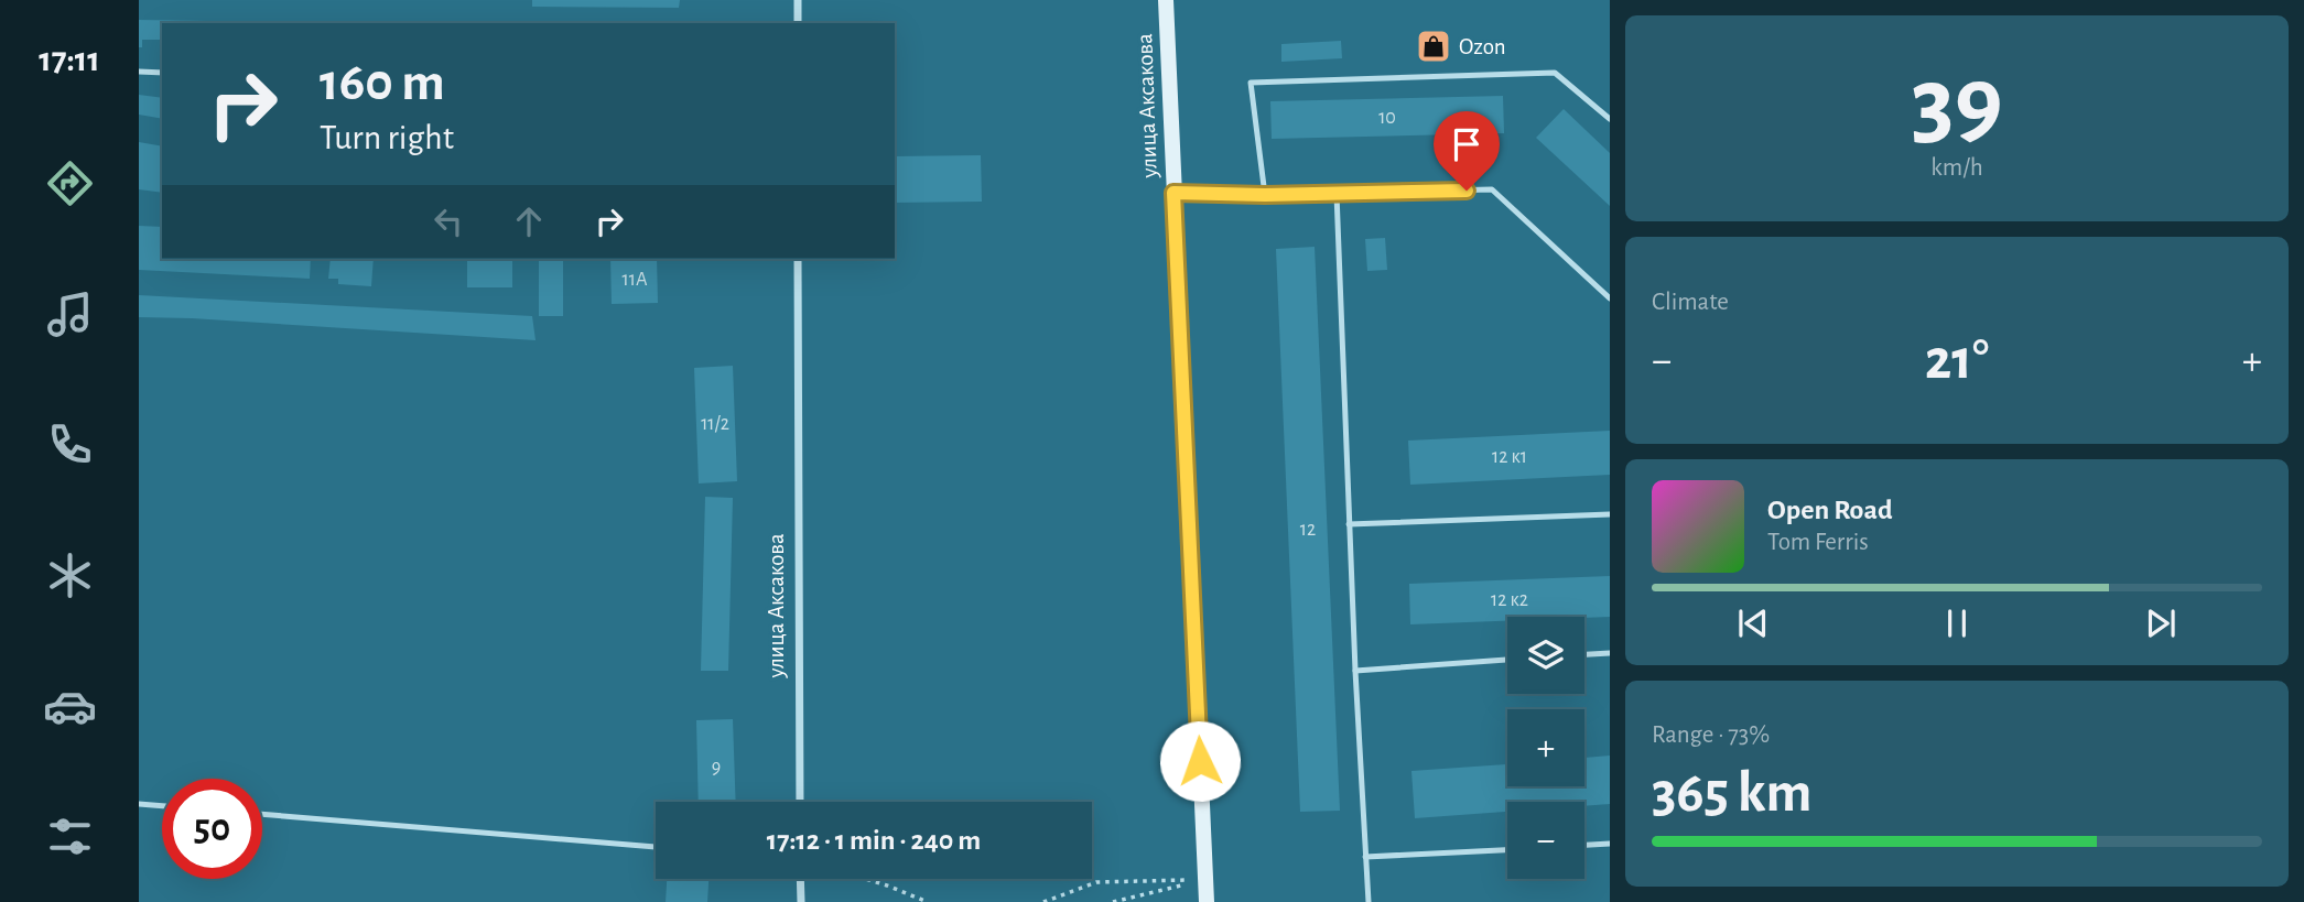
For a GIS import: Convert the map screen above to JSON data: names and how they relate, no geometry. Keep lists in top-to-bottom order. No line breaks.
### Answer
{"streets":{"main road":["улица Аксакова"]},"places":{"shop":["Ozon"]},"house_numbers":["10","11А","11/2","12 к1","12","12 к2","9"],"page":{"tabs":"17:11","tile":[["39","km/h"],"Climate",["Range · 73%","365 km"]],"turn":["160 m","Turn right"],"heat":["−","21°","+"],"song":["Open Road","Tom Ferris"],"map_buttons":["+","−"],"limit":"50","trip":"17:12 · 1 min · 240 m"}}
